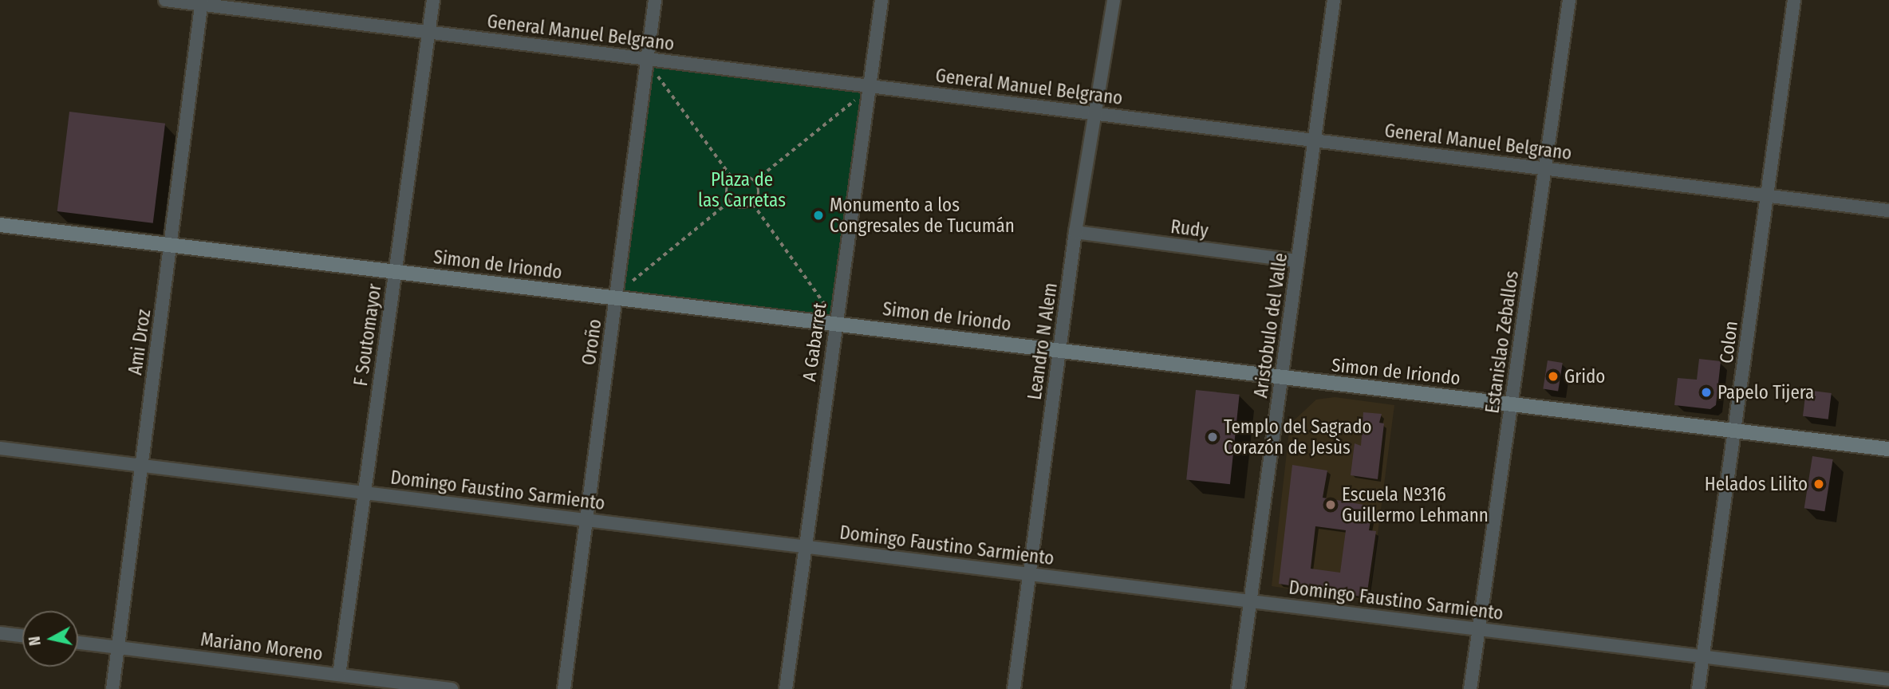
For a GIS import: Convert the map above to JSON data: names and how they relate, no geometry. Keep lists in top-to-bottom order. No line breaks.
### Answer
{"streets":{"main road":["Simon de Iriondo"],"street":["General Manuel Belgrano","Rudy","Aristobulo del Valle","F Soutomayor","Leandro N Alem","Ami Droz","Oroño","A Gabarret","Estanislao Zeballos","Colon","Domingo Faustino Sarmiento","Mariano Moreno"]},"crossings":[["General Manuel Belgrano","Aristobulo del Valle"],["General Manuel Belgrano","F Soutomayor"],["General Manuel Belgrano","Leandro N Alem"],["General Manuel Belgrano","Ami Droz"],["General Manuel Belgrano","Oroño"],["General Manuel Belgrano","A Gabarret"],["General Manuel Belgrano","Estanislao Zeballos"],["General Manuel Belgrano","Colon"],["Rudy","Aristobulo del Valle"],["Rudy","Leandro N Alem"],["Simon de Iriondo","Aristobulo del Valle"],["Simon de Iriondo","F Soutomayor"],["Simon de Iriondo","Leandro N Alem"],["Simon de Iriondo","Ami Droz"],["Simon de Iriondo","Oroño"],["Simon de Iriondo","A Gabarret"],["Simon de Iriondo","Estanislao Zeballos"],["Simon de Iriondo","Colon"],["Aristobulo del Valle","Domingo Faustino Sarmiento"],["F Soutomayor","Domingo Faustino Sarmiento"],["F Soutomayor","Mariano Moreno"],["Leandro N Alem","Domingo Faustino Sarmiento"],["Ami Droz","Domingo Faustino Sarmiento"],["Ami Droz","Mariano Moreno"],["Oroño","Domingo Faustino Sarmiento"],["A Gabarret","Domingo Faustino Sarmiento"],["Estanislao Zeballos","Domingo Faustino Sarmiento"],["Colon","Domingo Faustino Sarmiento"]],"parks":["Plaza de las Carretas"],"places":["Monumento a los Congresales de Tucumán","Grido","Papelo Tijera","Templo del Sagrado Corazón de Jesùs","Helados Lilito","Escuela Nº316 Guillermo Lehmann"],"north":"left"}
